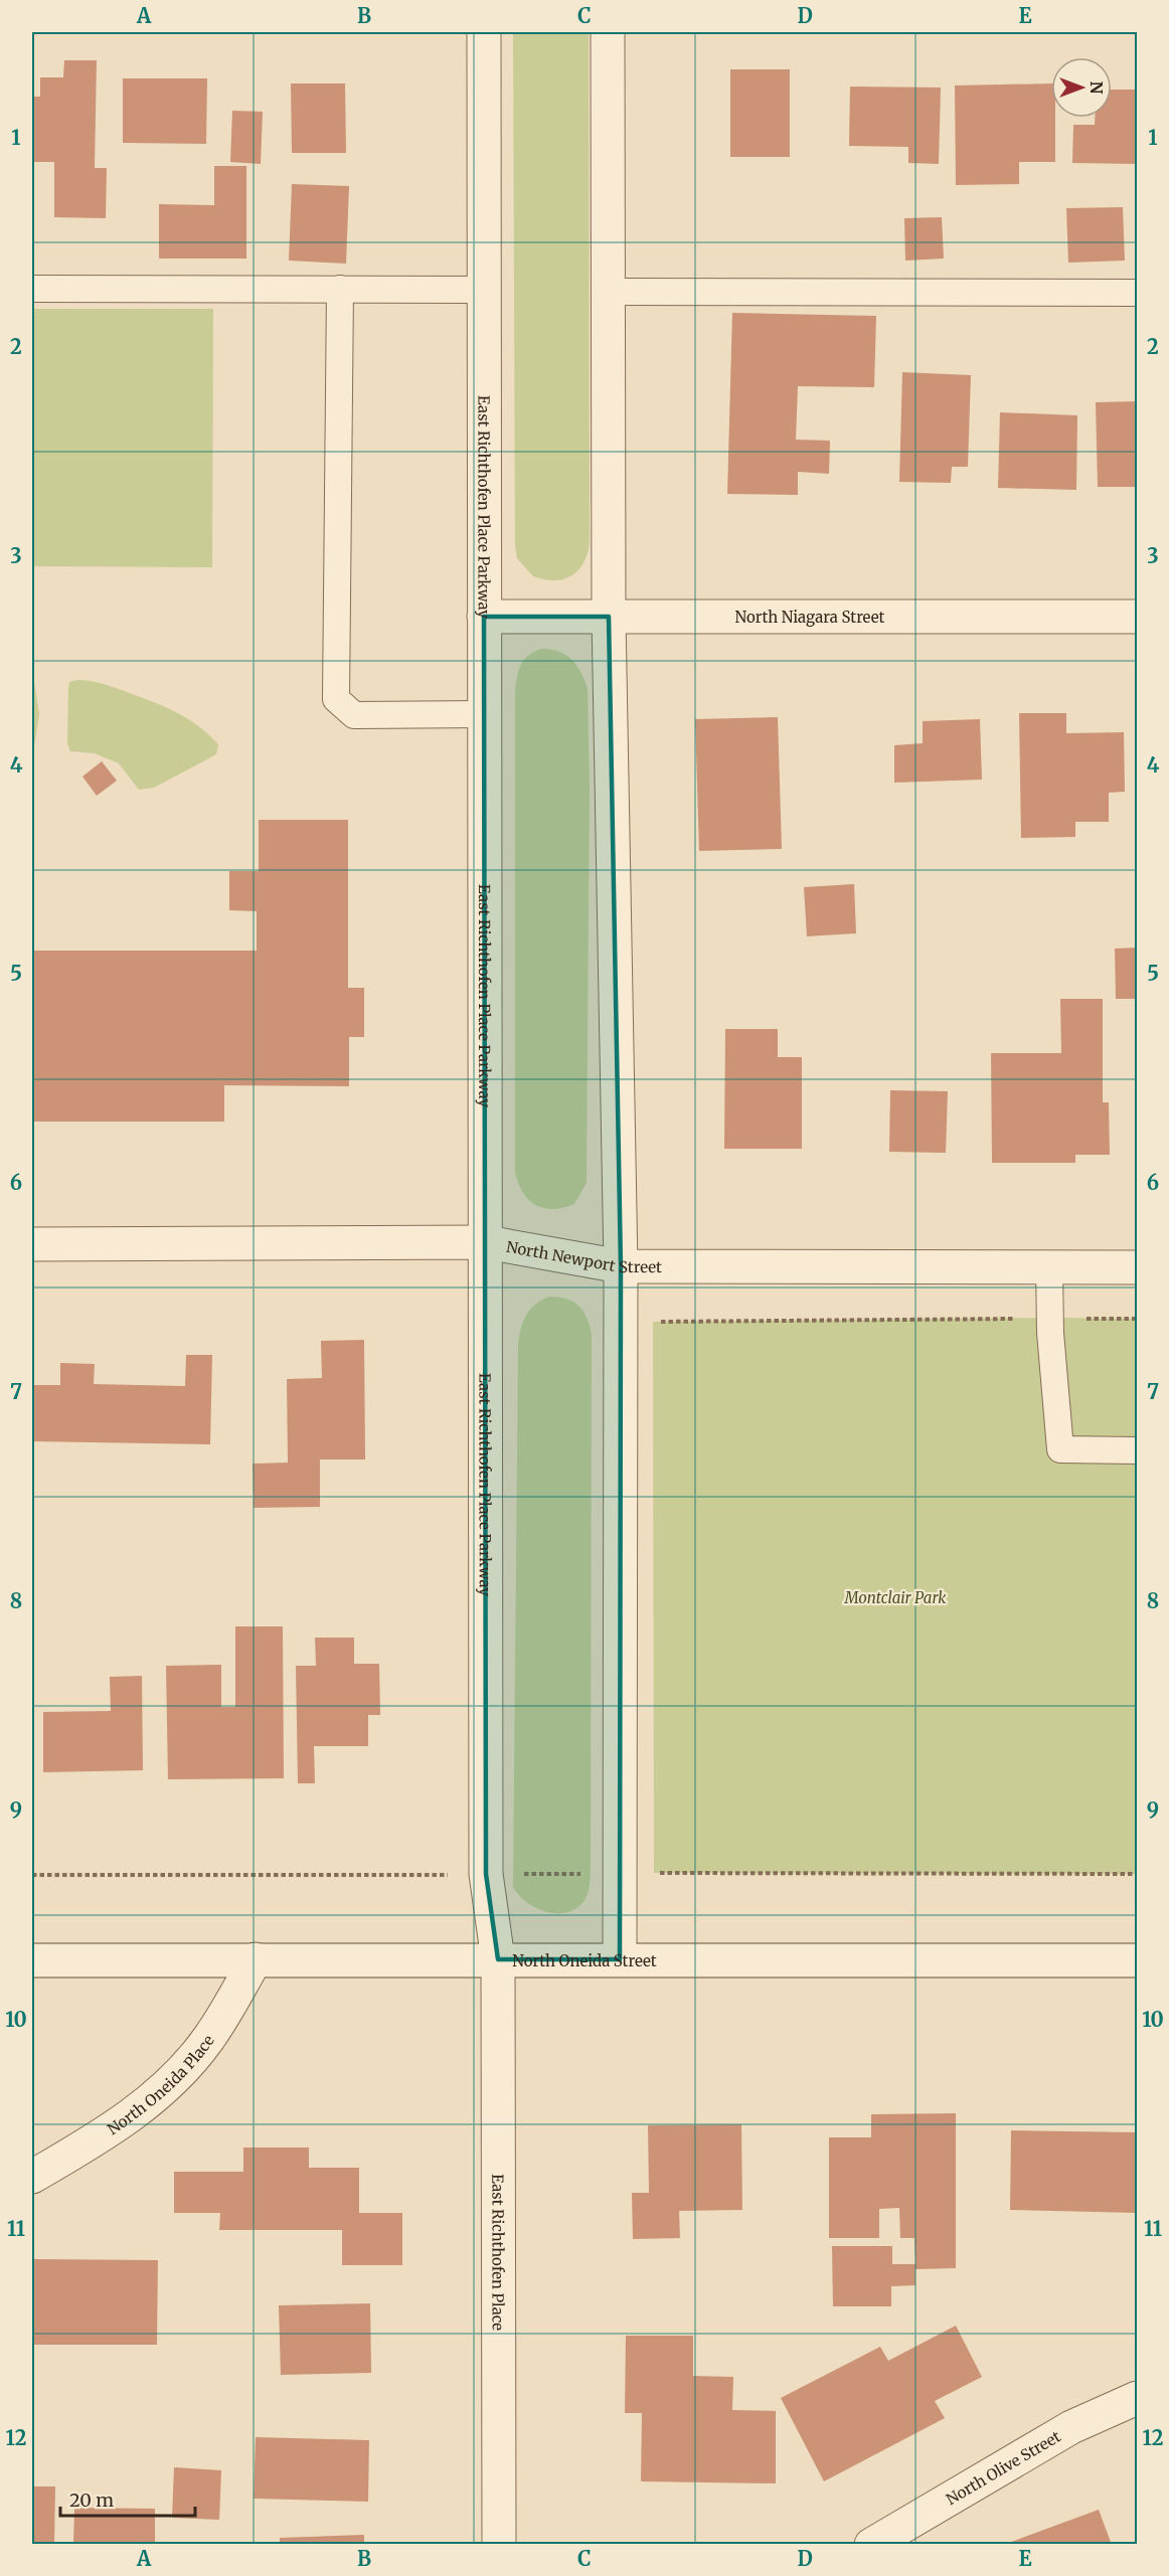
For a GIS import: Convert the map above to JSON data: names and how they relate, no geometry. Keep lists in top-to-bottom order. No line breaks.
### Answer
{"streets":{"street":["East Richthofen Place Parkway","North Niagara Street","North Newport Street","North Oneida Street","North Oneida Place","East Richthofen Place","North Olive Street"]},"crossings":[["East Richthofen Place Parkway","North Niagara Street"],["East Richthofen Place Parkway","North Newport Street"],["East Richthofen Place Parkway","North Oneida Street"],["East Richthofen Place Parkway","East Richthofen Place"],["North Oneida Street","North Oneida Place"],["North Oneida Street","East Richthofen Place"]],"parks":["Montclair Park"],"scale_bar":"20 m","north":"right","grid":{"columns":["A","B","C","D","E"],"rows":["1","2","3","4","5","6","7","8","9","10","11","12"]}}
